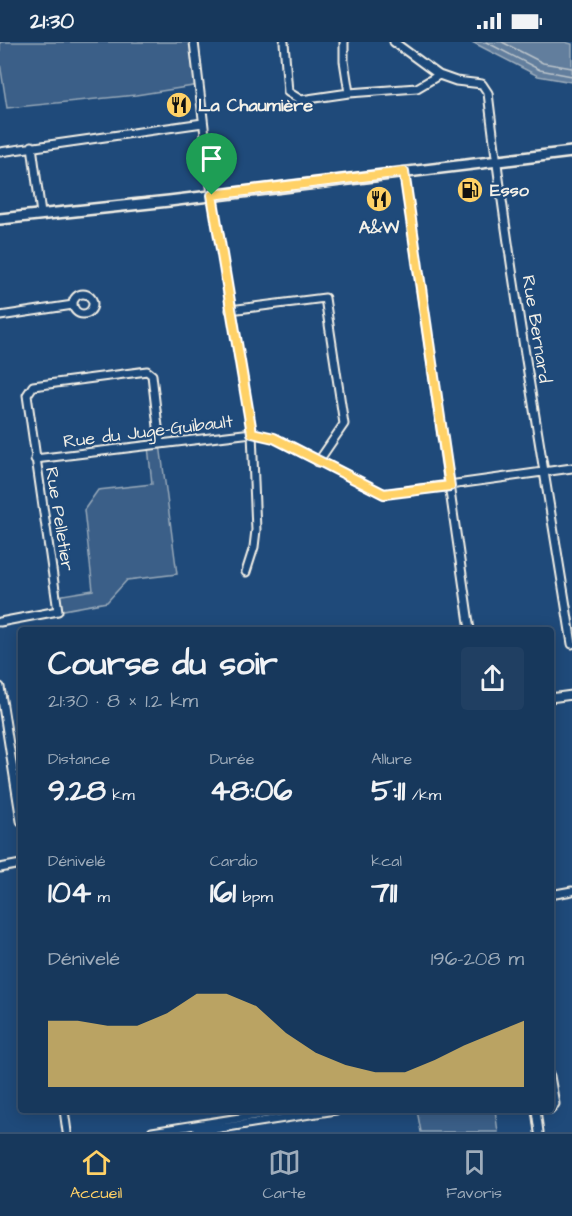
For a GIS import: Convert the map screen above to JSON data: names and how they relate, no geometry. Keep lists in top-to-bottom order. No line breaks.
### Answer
{"streets":{"street":["Rue Bernard","Rue du Juge-Guibault","Rue Pelletier"]},"crossings":[["Rue Bernard","Rue du Juge-Guibault"],["Rue du Juge-Guibault","Rue Pelletier"]],"places":{"restaurant":["La Chaumière","A&W"],"fuel station":["Esso"]},"page":{"status":"21:30","heading":["Course du soir","21:30 · 8 × 1.2 km"],"stats":[["Distance","9.28 km"],["Durée","48:06"],["Allure","5:11 /km"],["Dénivelé","104 m"],["Cardio","161 bpm"],["kcal","711"]],"chart":["Dénivelé","196–208 m"],"tabs":["Accueil","Carte","Favoris"]}}
